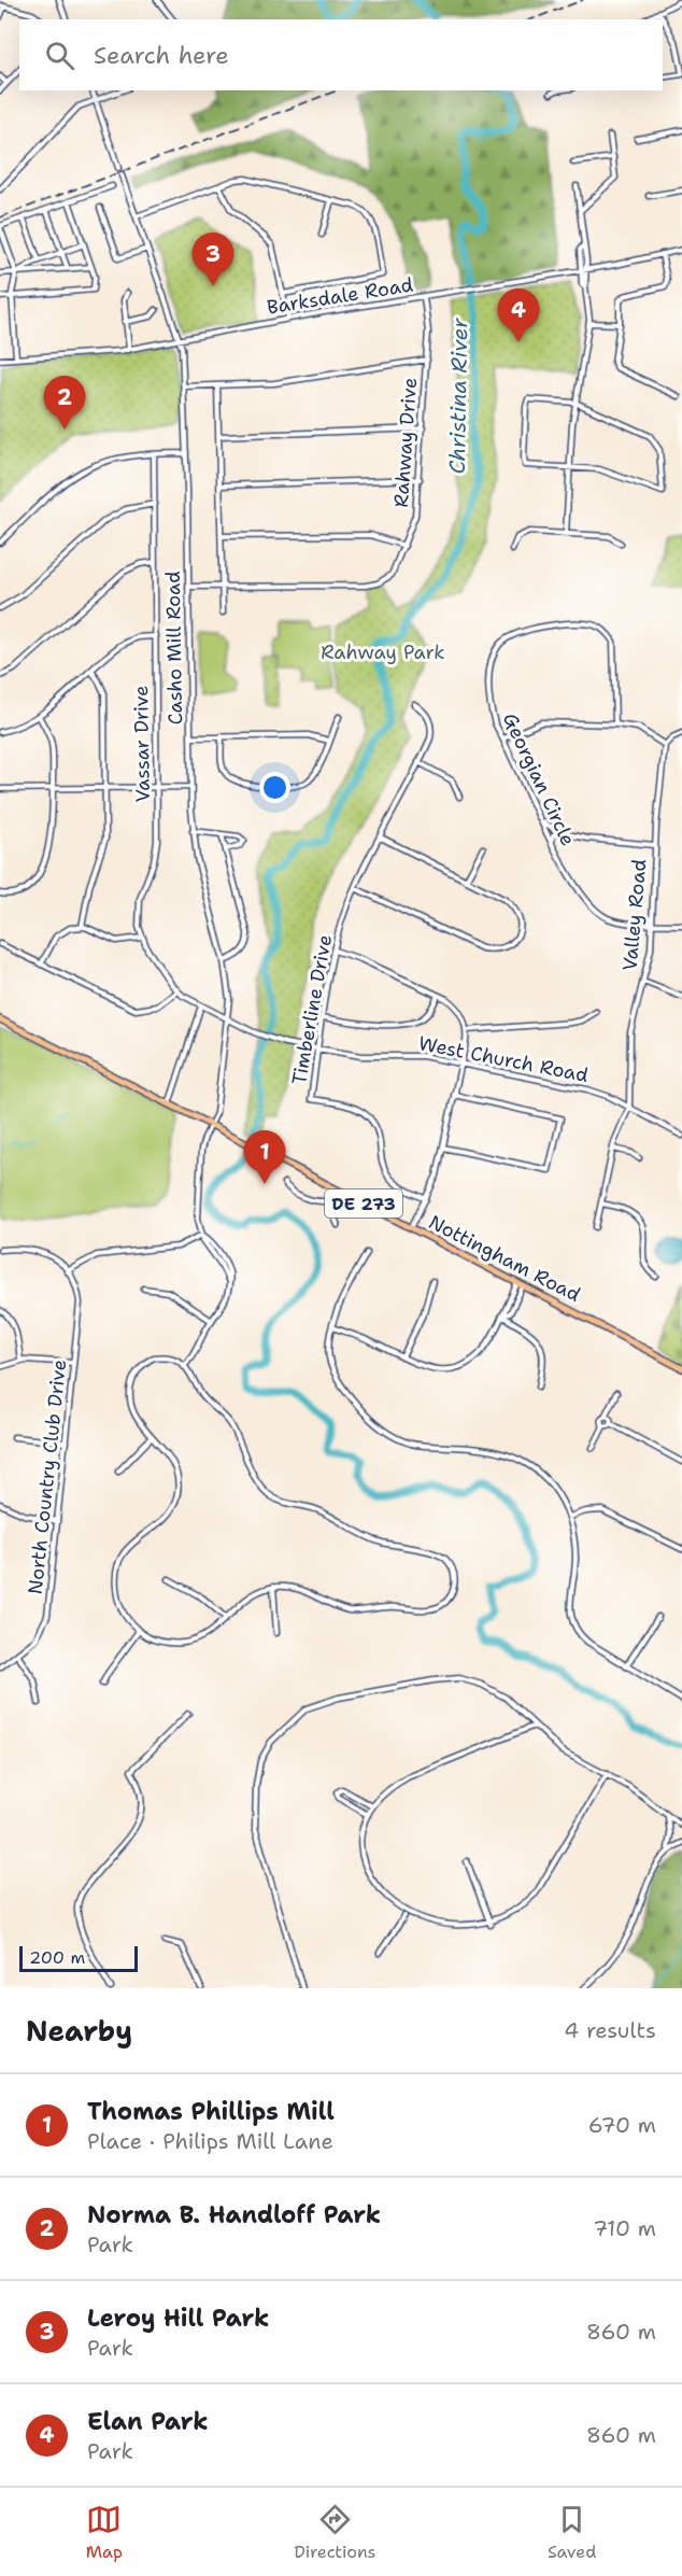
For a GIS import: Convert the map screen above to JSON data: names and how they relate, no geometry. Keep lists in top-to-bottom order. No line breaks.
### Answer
{"streets":{"main road":["DE 273","Nottingham Road"],"street":["Barksdale Road","Rahway Drive","Casho Mill Road","Vassar Drive","Georgian Circle","Valley Road","Timberline Drive","West Church Road","North Country Club Drive"]},"crossings":[["Barksdale Road","Rahway Drive"],["Barksdale Road","Casho Mill Road"],["Rahway Drive","Casho Mill Road"],["Casho Mill Road","West Church Road"],["Casho Mill Road","Nottingham Road"],["Vassar Drive","West Church Road"],["Georgian Circle","Valley Road"],["Valley Road","West Church Road"],["Timberline Drive","West Church Road"]],"water":["Christina River"],"parks":["Rahway Park"],"scale_bar":"200 m","page":{"search":"Search here","pins":["3","4","2","1"],"scale":"200 m","heading":["Nearby","4 results"],"list":[{"mark":"1","name":"Thomas Phillips Mill","note":"Place · Philips Mill Lane","value":"670 m"},{"mark":"2","name":"Norma B. Handloff Park","note":"Park","value":"710 m"},{"mark":"3","name":"Leroy Hill Park","note":"Park","value":"860 m"},{"mark":"4","name":"Elan Park","note":"Park","value":"860 m"}],"nav":["Map","Directions","Saved"]}}
